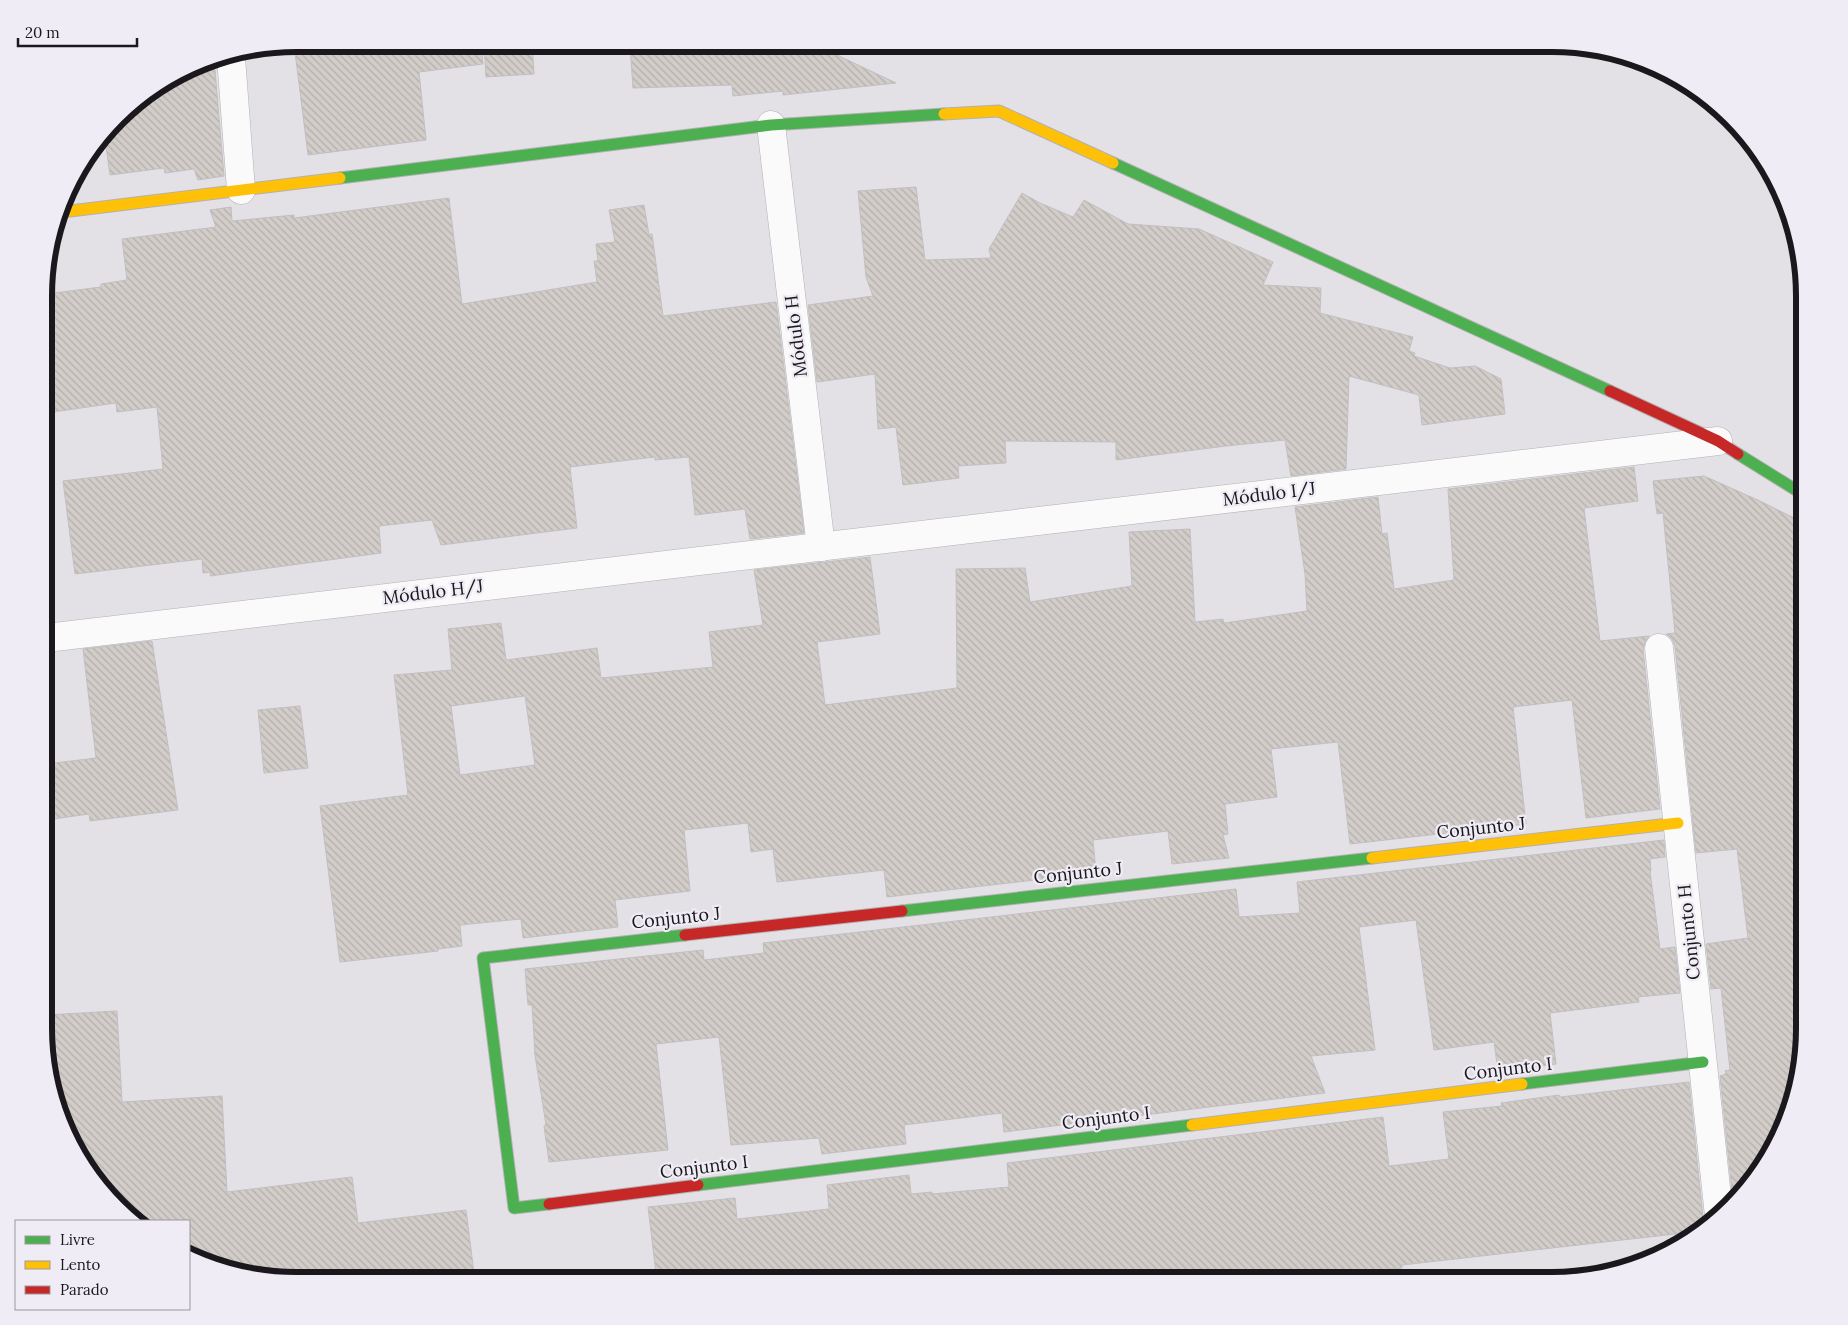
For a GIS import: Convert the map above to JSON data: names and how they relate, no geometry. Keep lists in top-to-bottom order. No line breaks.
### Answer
{"streets":{"street":["Módulo H","Módulo I/J","Módulo H/J","Conjunto J","Conjunto H","Conjunto I"]},"crossings":[["Módulo H","Módulo I/J"],["Módulo H","Módulo H/J"],["Módulo I/J","Módulo H/J"],["Conjunto J","Conjunto H"],["Conjunto J","Conjunto I"],["Conjunto H","Conjunto I"]],"legend":["Livre","Lento","Parado"],"scale_bar":"20 m"}
